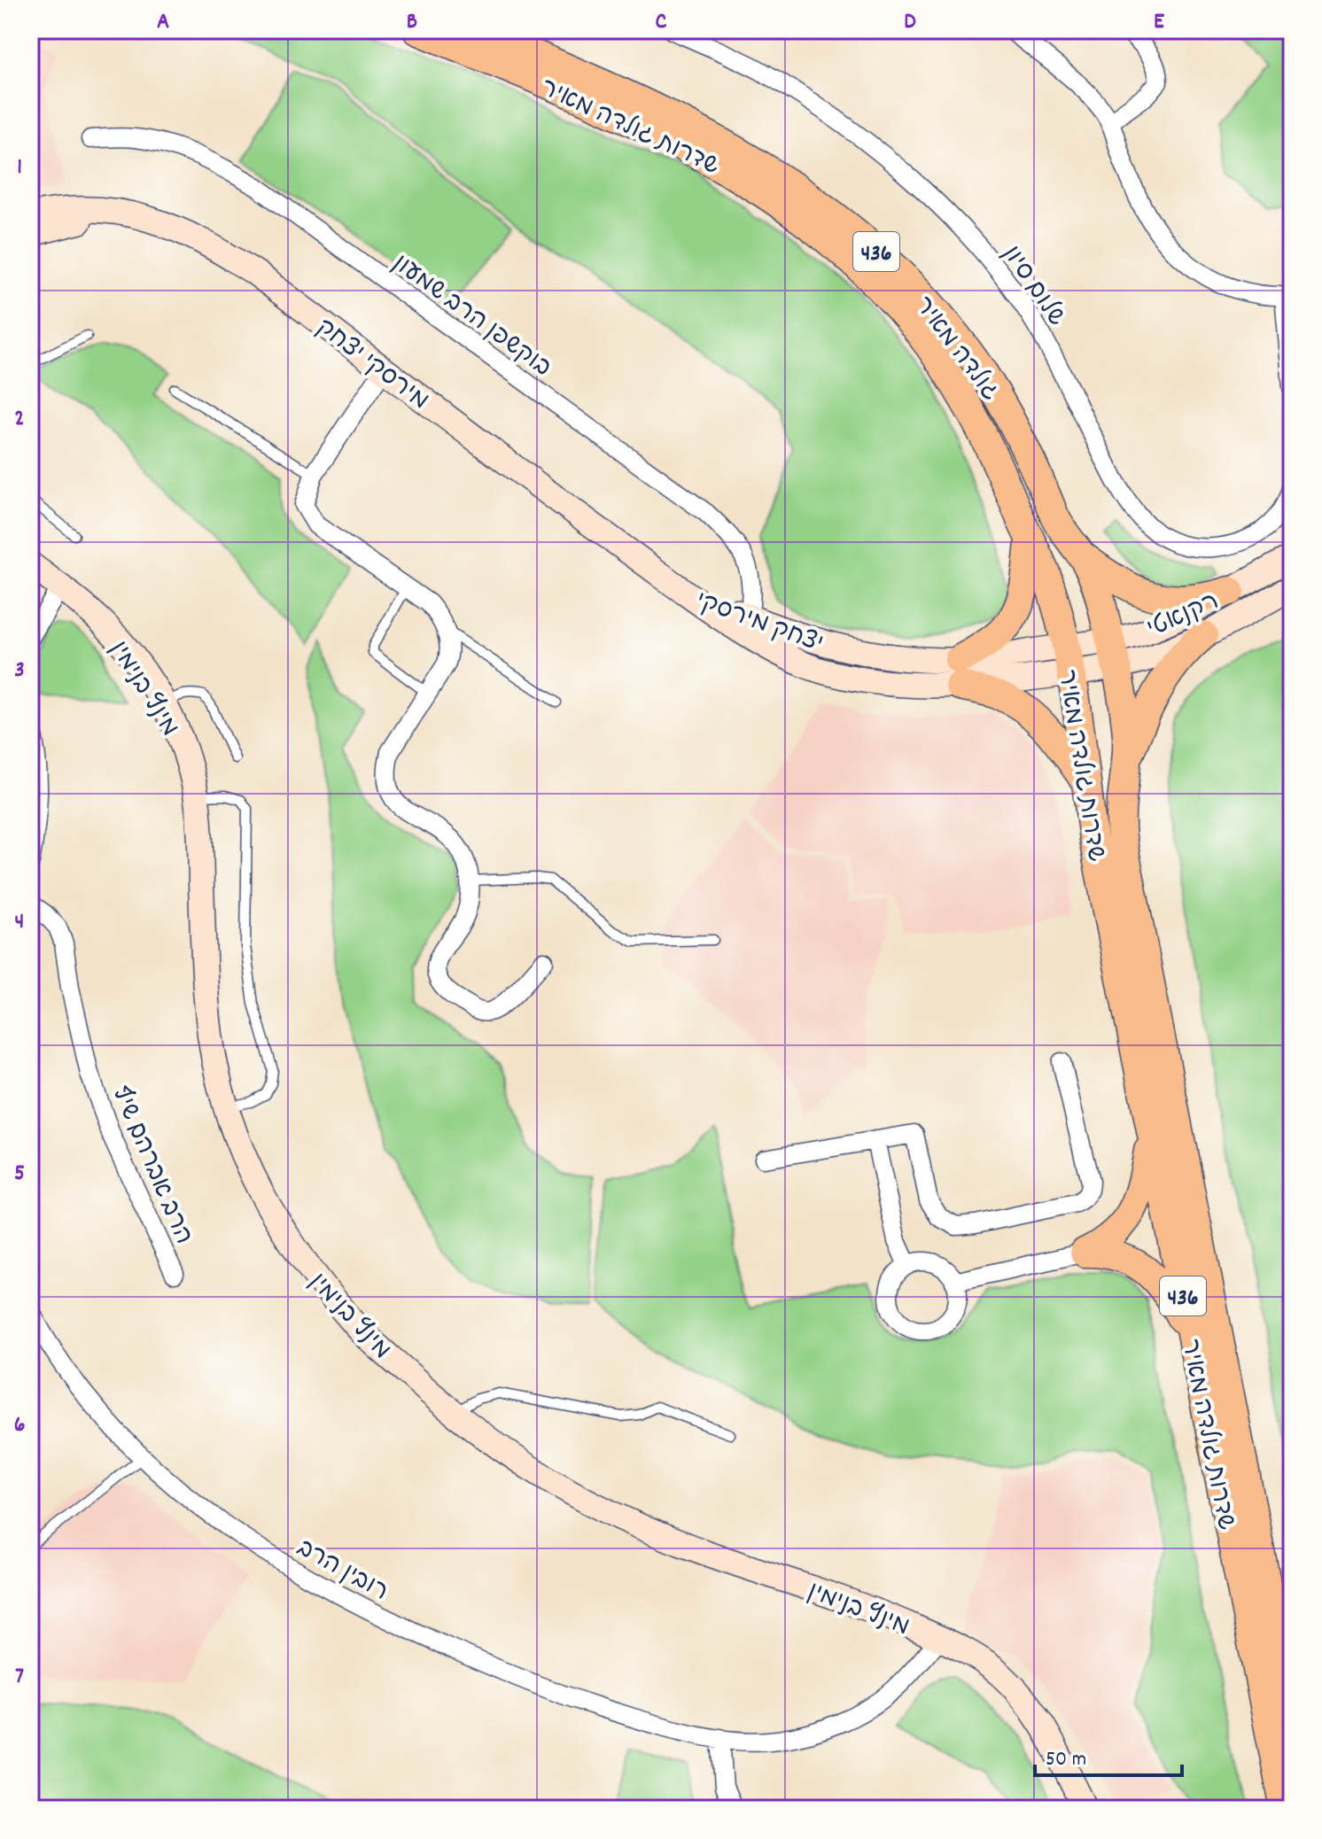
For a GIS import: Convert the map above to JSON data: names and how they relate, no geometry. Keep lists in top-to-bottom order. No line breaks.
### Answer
{"streets":{"main road":["שדרות גולדה מאיר","436","גולדה מאיר"],"street":["שלום סיון","בוקשפן הרב שמעון","מירסקי יצחק","רקנאטי","יצחק מירסקי","מינץ בנימין","הרב אברהם שיף","רובין הרב"]},"crossings":[["שדרות גולדה מאיר","גולדה מאיר"],["שדרות גולדה מאיר","רקנאטי"],["שדרות גולדה מאיר","יצחק מירסקי"],["בוקשפן הרב שמעון","יצחק מירסקי"],["גולדה מאיר","רקנאטי"],["מירסקי יצחק","יצחק מירסקי"],["רקנאטי","יצחק מירסקי"],["מינץ בנימין","רובין הרב"]],"scale_bar":"50 m","grid":{"columns":["A","B","C","D","E"],"rows":["1","2","3","4","5","6","7"]}}
